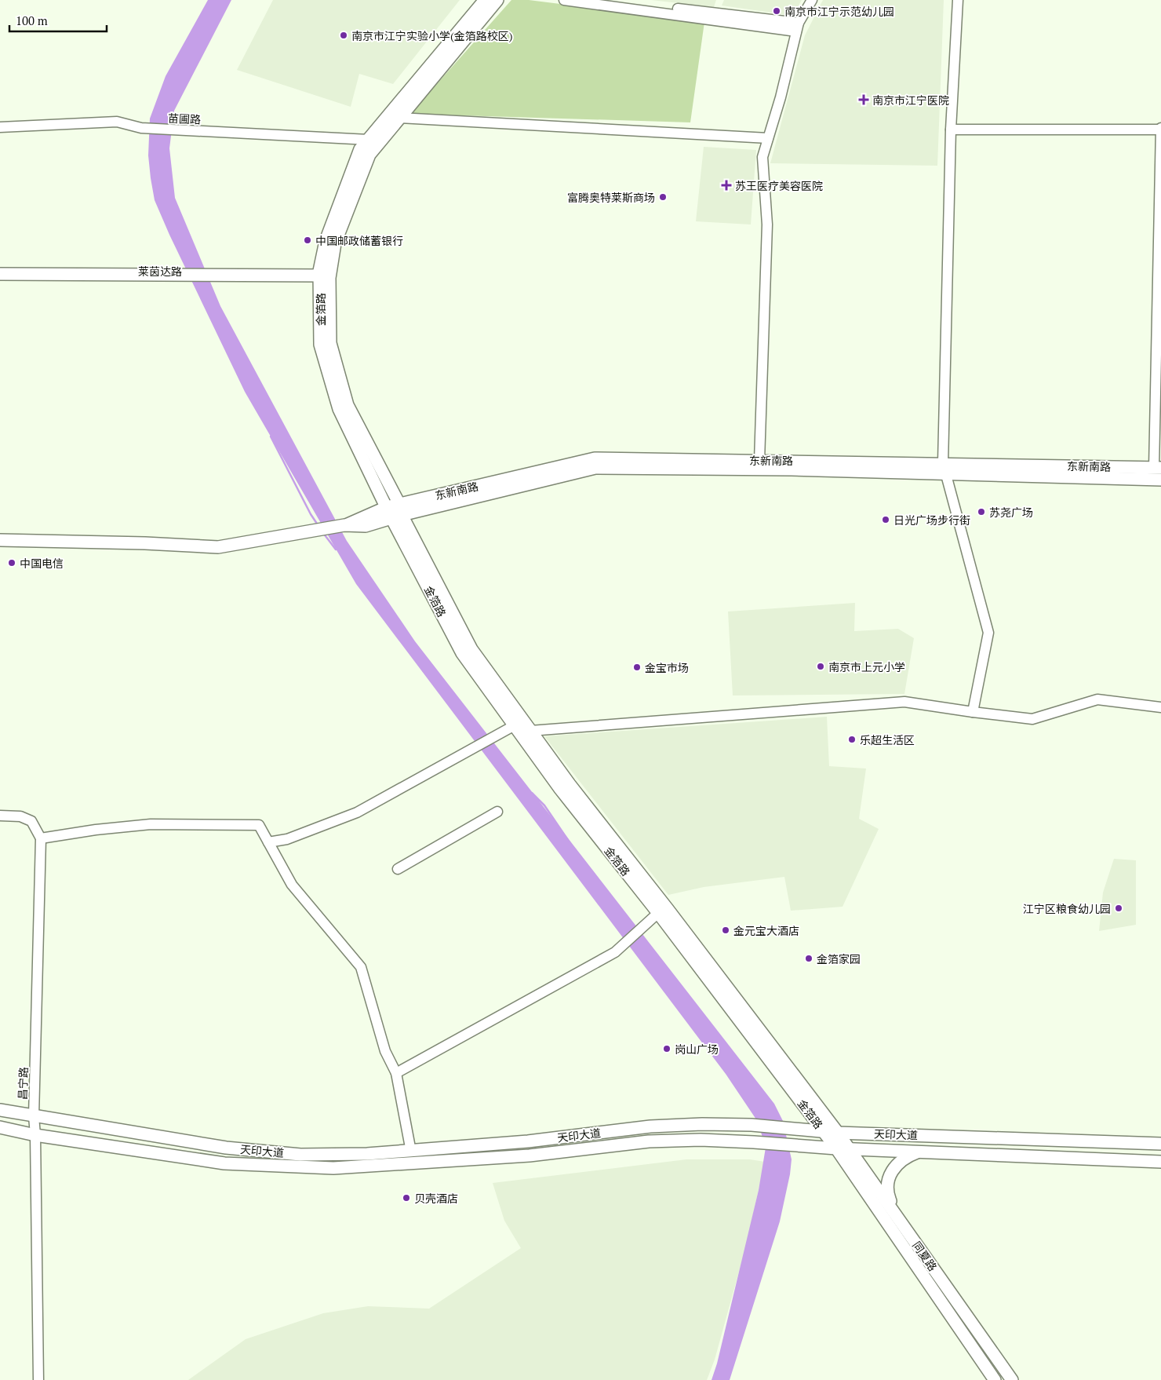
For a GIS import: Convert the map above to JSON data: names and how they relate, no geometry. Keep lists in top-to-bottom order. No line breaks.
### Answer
{"streets":{"main road":["莱茵达路","金箔路","东新南路","天印大道","同夏路"],"street":["苗圃路","昌宁路"]},"crossings":[["苗圃路","金箔路"],["金箔路","东新南路"],["金箔路","天印大道"],["金箔路","同夏路"],["昌宁路","天印大道"],["天印大道","同夏路"]],"places":{"other":["南京市江宁示范幼儿园","南京市江宁实验小学(金箔路校区)","富腾奥特莱斯商场","中国邮政储蓄银行","苏尧广场","日光广场步行街","中国电信","南京市上元小学","金宝市场","乐超生活区","江宁区粮食幼儿园","金元宝大酒店","金箔家园","岗山广场","贝壳酒店"],"health":["南京市江宁医院","苏王医疗美容医院"]},"scale_bar":"100 m"}
